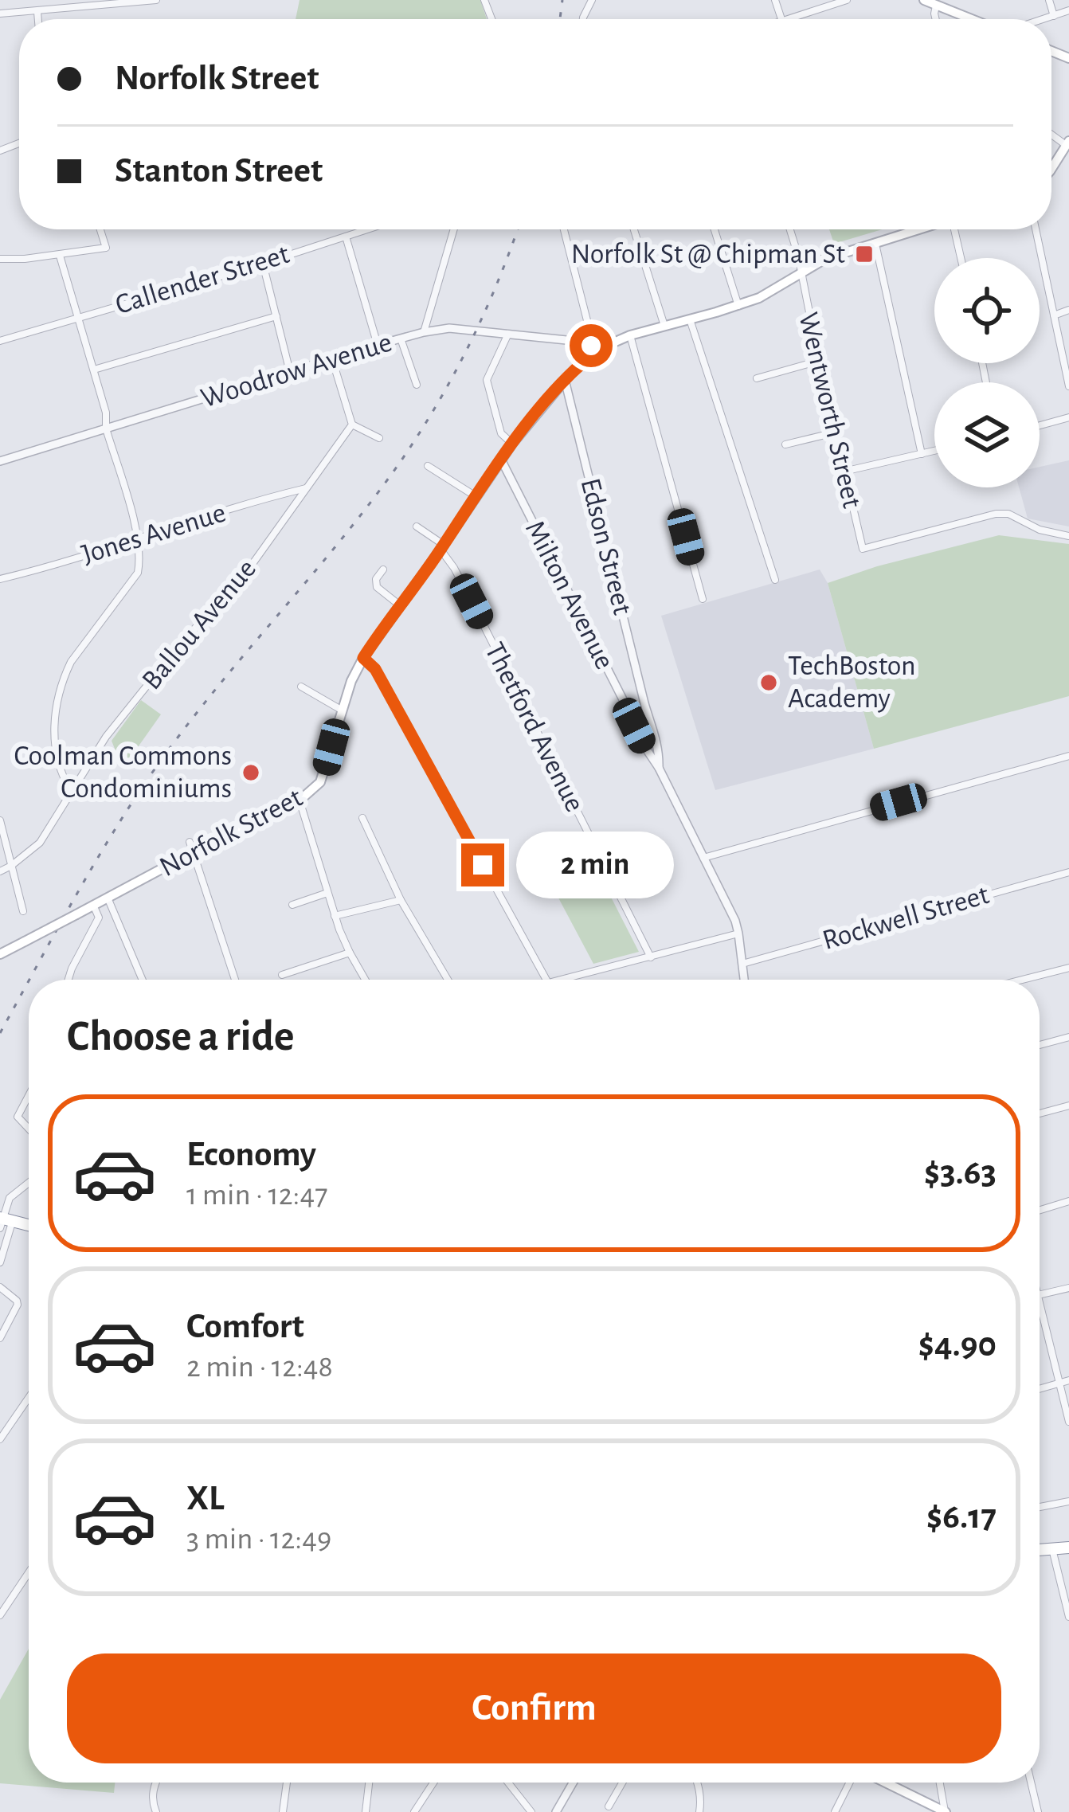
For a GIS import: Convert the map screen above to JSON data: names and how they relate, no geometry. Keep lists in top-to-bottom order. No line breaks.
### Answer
{"streets":{"main road":["Norfolk Street"],"street":["Callender Street","Woodrow Avenue","Wentworth Street","Jones Avenue","Edson Street","Milton Avenue","Ballou Avenue","Thetford Avenue","Rockwell Street"]},"crossings":[["Woodrow Avenue","Norfolk Street"],["Wentworth Street","Norfolk Street"],["Jones Avenue","Ballou Avenue"],["Edson Street","Milton Avenue"],["Edson Street","Norfolk Street"],["Milton Avenue","Norfolk Street"],["Milton Avenue","Rockwell Street"],["Thetford Avenue","Norfolk Street"]],"places":{"transit":["Norfolk St @ Chipman St"],"other":["TechBoston Academy","Coolman Commons Condominiums"]},"page":{"banner":["Norfolk Street","Stanton Street"],"bubble":"2 min","heading":"Choose a ride","list":[{"name":"Economy","note":"1 min · 12:47","value":"$3.63"},{"name":"Comfort","note":"2 min · 12:48","value":"$4.90"},{"name":"XL","note":"3 min · 12:49","value":"$6.17"}],"buttons":"Confirm"}}
